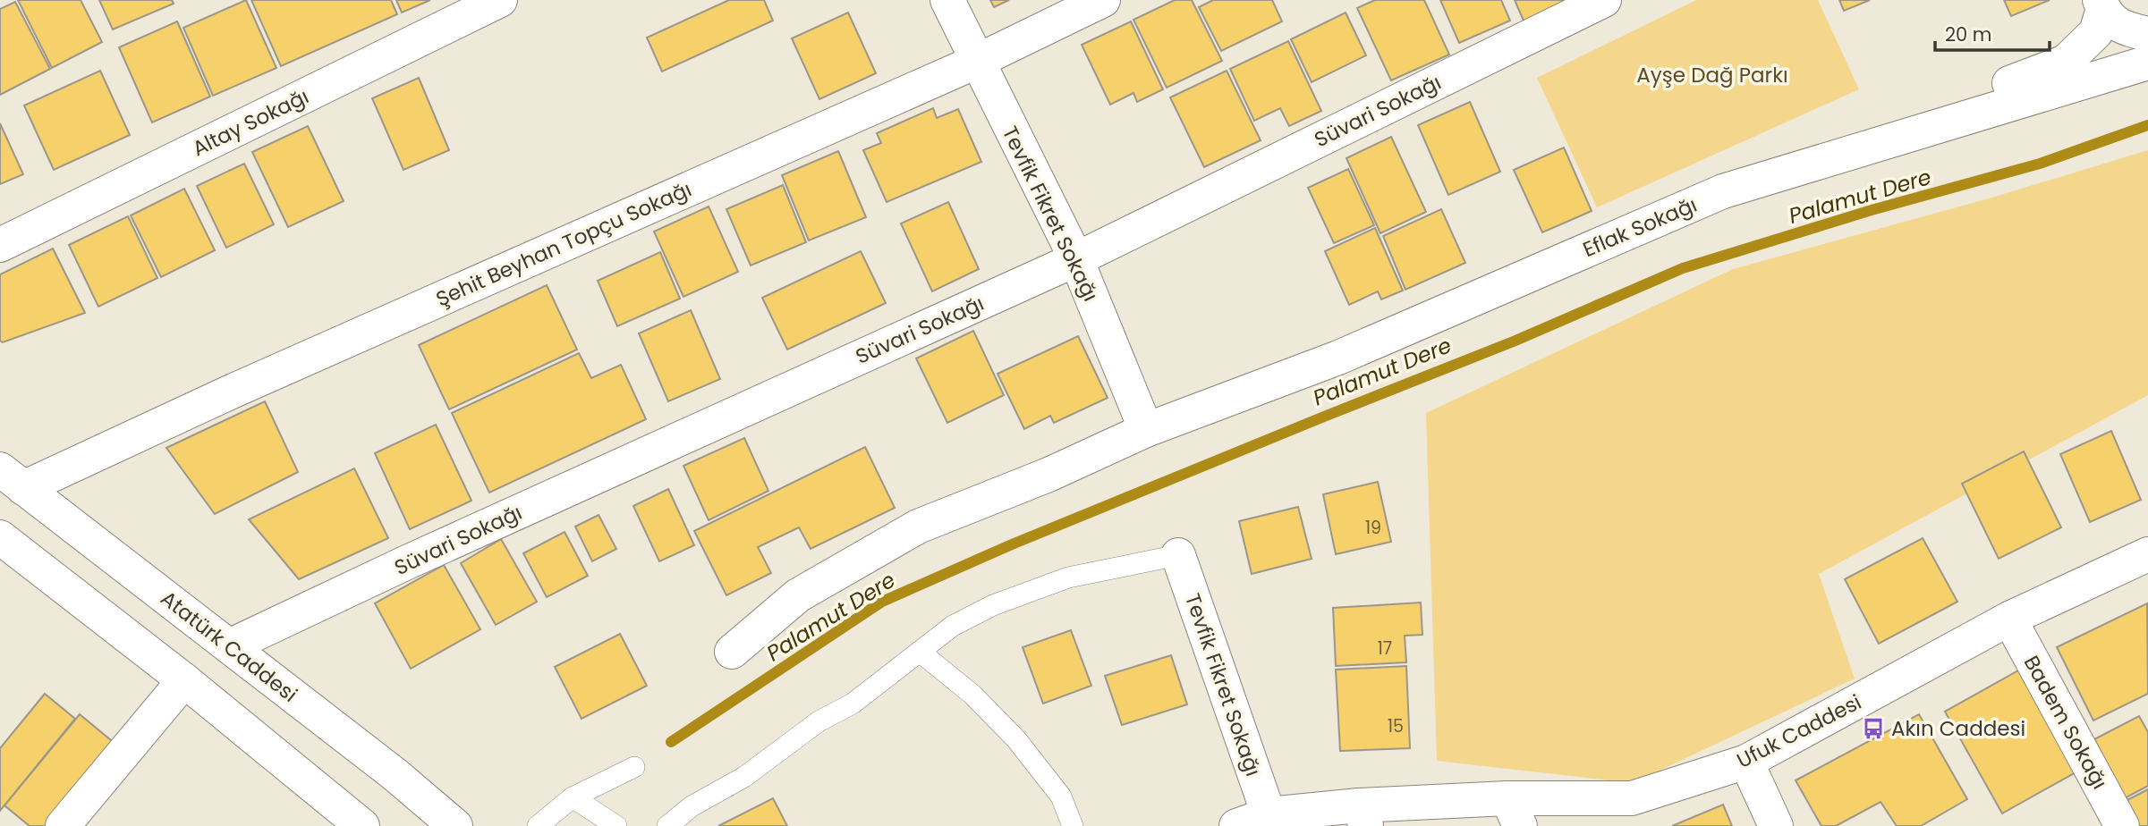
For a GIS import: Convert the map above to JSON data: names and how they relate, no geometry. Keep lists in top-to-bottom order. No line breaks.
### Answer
{"streets":{"street":["Süvari Sokağı","Altay Sokağı","Tevfik Fikret Sokağı","Eflak Sokağı","Şehit Beyhan Topçu Sokağı","Atatürk Caddesi","Badem Sokağı","Ufuk Caddesi"]},"crossings":[["Süvari Sokağı","Tevfik Fikret Sokağı"],["Süvari Sokağı","Atatürk Caddesi"],["Tevfik Fikret Sokağı","Eflak Sokağı"],["Tevfik Fikret Sokağı","Şehit Beyhan Topçu Sokağı"],["Tevfik Fikret Sokağı","Ufuk Caddesi"],["Şehit Beyhan Topçu Sokağı","Atatürk Caddesi"],["Badem Sokağı","Ufuk Caddesi"]],"water":["Palamut Dere"],"parks":["Ayşe Dağ Parkı"],"places":{"bus stop":["Akın Caddesi"]},"house_numbers":["19","17","15"],"scale_bar":"20 m"}
